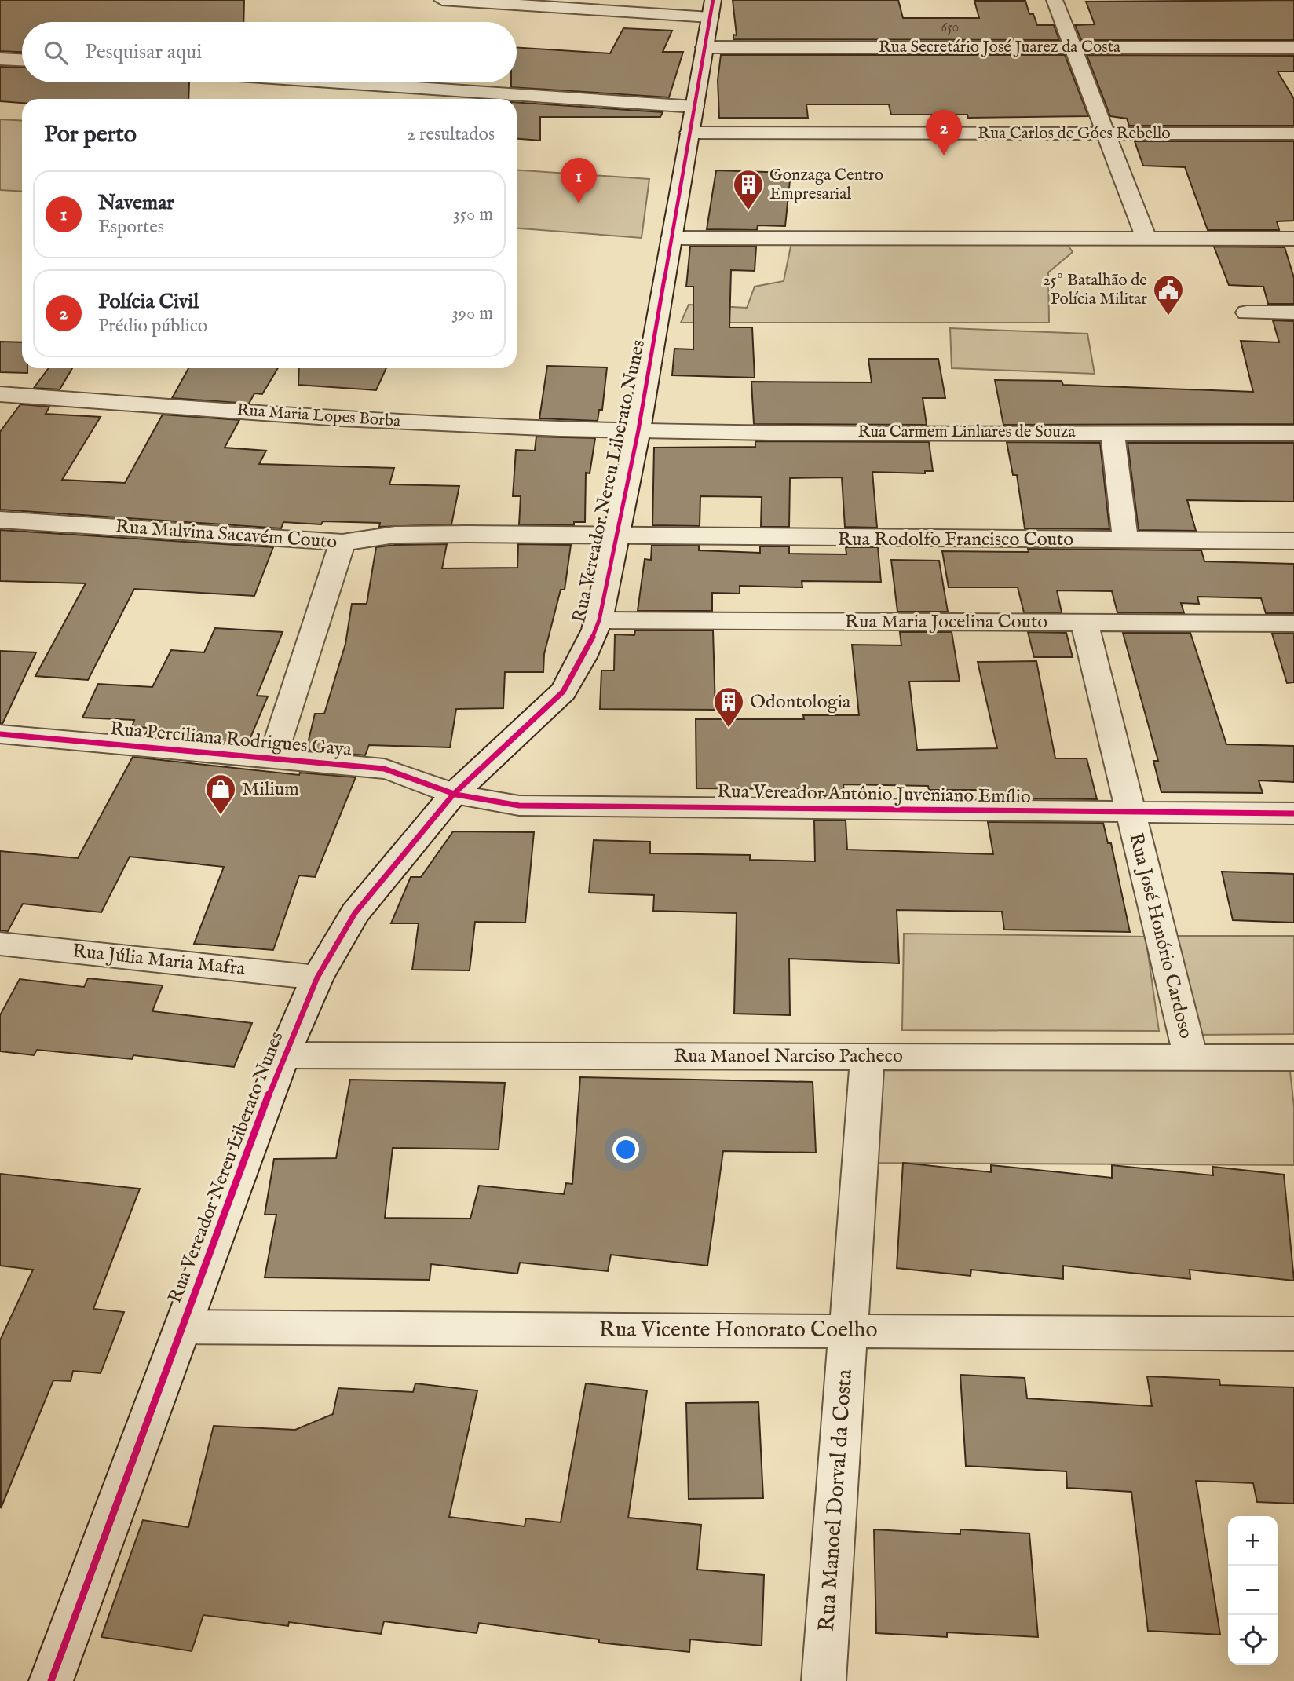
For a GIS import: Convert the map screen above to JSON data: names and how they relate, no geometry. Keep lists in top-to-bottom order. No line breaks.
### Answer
{"streets":{"street":["Rua Secretário José Juarez da Costa","Rua Carlos de Góes Rebello","Rua Maria Lopes Borba","Rua Carmem Linhares de Souza","Rua Vereador Nereu Liberato Nunes","Rua Malvina Sacavém Couto","Rua Rodolfo Francisco Couto","Rua Maria Jocelina Couto","Rua Perciliana Rodrigues Gaya","Rua Vereador Antônio Juveniano Emílio","Rua José Honório Cardoso","Rua Júlia Maria Mafra","Rua Manoel Narciso Pacheco","Rua Vicente Honorato Coelho","Rua Manoel Dorval da Costa"]},"crossings":[["Rua Secretário José Juarez da Costa","Rua Vereador Nereu Liberato Nunes"],["Rua Carlos de Góes Rebello","Rua Vereador Nereu Liberato Nunes"],["Rua Maria Lopes Borba","Rua Carmem Linhares de Souza"],["Rua Maria Lopes Borba","Rua Vereador Nereu Liberato Nunes"],["Rua Carmem Linhares de Souza","Rua Vereador Nereu Liberato Nunes"],["Rua Vereador Nereu Liberato Nunes","Rua Malvina Sacavém Couto"],["Rua Vereador Nereu Liberato Nunes","Rua Rodolfo Francisco Couto"],["Rua Vereador Nereu Liberato Nunes","Rua Maria Jocelina Couto"],["Rua Vereador Nereu Liberato Nunes","Rua Perciliana Rodrigues Gaya"],["Rua Vereador Nereu Liberato Nunes","Rua Vereador Antônio Juveniano Emílio"],["Rua Vereador Nereu Liberato Nunes","Rua Júlia Maria Mafra"],["Rua Vereador Nereu Liberato Nunes","Rua Manoel Narciso Pacheco"],["Rua Vereador Nereu Liberato Nunes","Rua Vicente Honorato Coelho"],["Rua Malvina Sacavém Couto","Rua Rodolfo Francisco Couto"],["Rua Maria Jocelina Couto","Rua José Honório Cardoso"],["Rua Perciliana Rodrigues Gaya","Rua Vereador Antônio Juveniano Emílio"],["Rua Vereador Antônio Juveniano Emílio","Rua José Honório Cardoso"],["Rua José Honório Cardoso","Rua Manoel Narciso Pacheco"],["Rua Manoel Narciso Pacheco","Rua Manoel Dorval da Costa"],["Rua Vicente Honorato Coelho","Rua Manoel Dorval da Costa"]],"places":{"building":["Gonzaga Centro Empresarial","Odontologia"],"public building":["25º Batalhão de Polícia Militar"],"shop":["Milium"]},"house_numbers":["650"],"page":{"search":"Pesquisar aqui","heading":["Por perto","2 resultados"],"pins":["2","1"],"list":[{"mark":"1","name":"Navemar","note":"Esportes","value":"350 m"},{"mark":"2","name":"Polícia Civil","note":"Prédio público","value":"390 m"}],"map_buttons":["+","−"]}}
